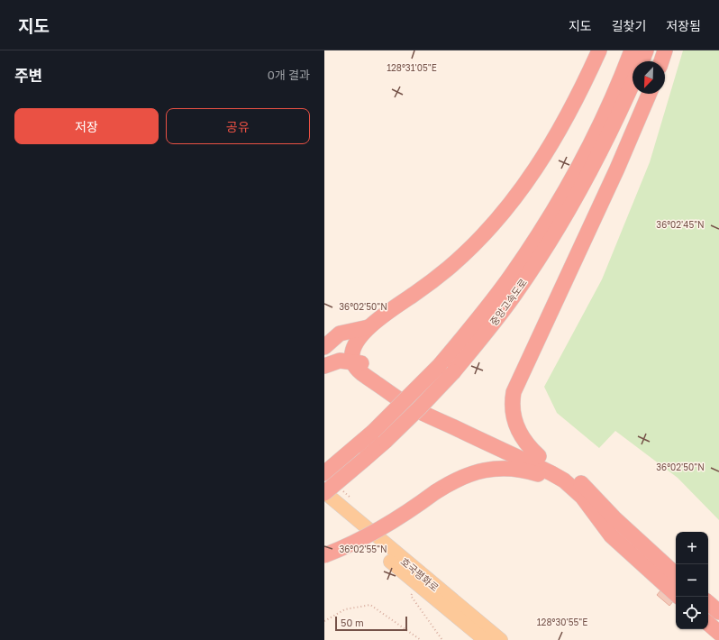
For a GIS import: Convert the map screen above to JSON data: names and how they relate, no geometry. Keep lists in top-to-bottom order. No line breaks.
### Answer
{"streets":{"highway":["중앙고속도로"],"main road":["호국평화로"]},"crossings":[["중앙고속도로","호국평화로"]],"scale_bar":"50 m","north":"bottom left","page":{"header":"지도","nav":["지도","길찾기","저장됨"],"heading":["주변","0개 결과"],"buttons":["저장","공유"],"map_buttons":["+","−"],"scale":"50 m"},"coordinates":["128°31'05\"E","36°02'45\"N","36°02'50\"N","36°02'55\"N","128°30'55\"E"]}
